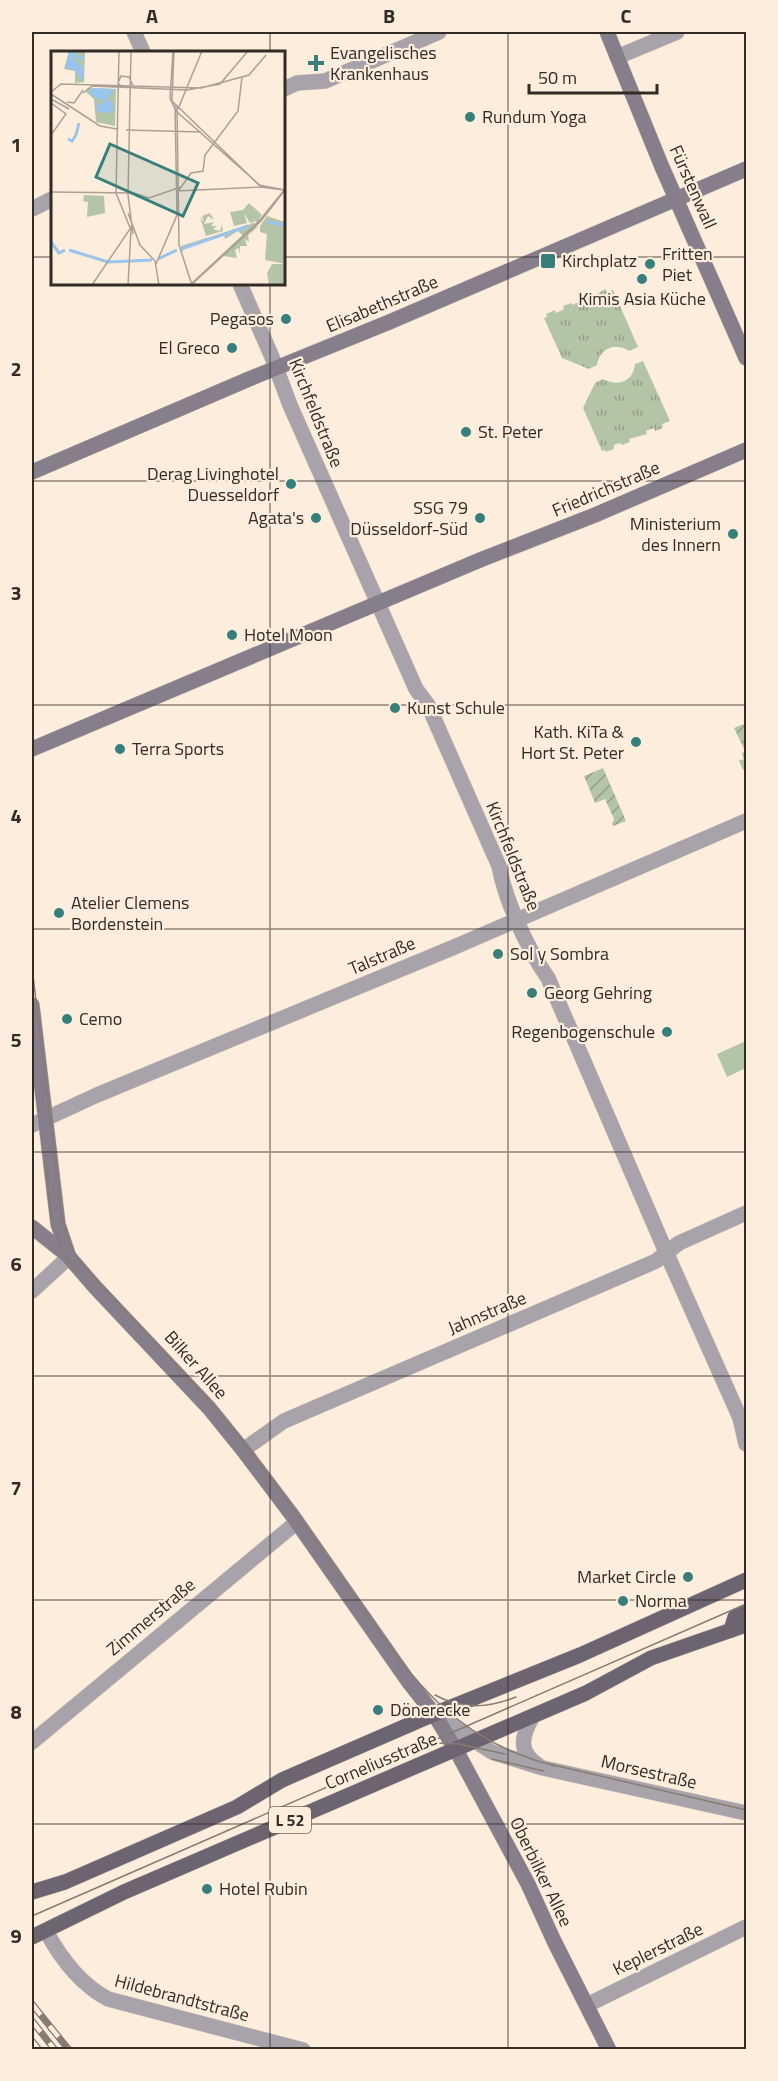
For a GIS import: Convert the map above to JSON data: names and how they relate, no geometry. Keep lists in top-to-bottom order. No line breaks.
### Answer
{"streets":{"main road":["Fürstenwall","Elisabethstraße","Friedrichstraße","Bilker Allee","Corneliusstraße","L 52","Oberbilker Allee"],"street":["Kirchfeldstraße","Talstraße","Jahnstraße","Zimmerstraße","Morsestraße","Keplerstraße","Hildebrandtstraße"]},"crossings":[["Fürstenwall","Elisabethstraße"],["Elisabethstraße","Kirchfeldstraße"],["Kirchfeldstraße","Friedrichstraße"],["Kirchfeldstraße","Talstraße"],["Kirchfeldstraße","Jahnstraße"],["Talstraße","Bilker Allee"],["Jahnstraße","Bilker Allee"],["Bilker Allee","Zimmerstraße"],["Bilker Allee","Corneliusstraße"],["Bilker Allee","Morsestraße"],["Bilker Allee","Oberbilker Allee"],["Corneliusstraße","Morsestraße"],["Corneliusstraße","L 52"],["Corneliusstraße","Oberbilker Allee"],["Corneliusstraße","Hildebrandtstraße"],["Morsestraße","Oberbilker Allee"],["Oberbilker Allee","Keplerstraße"]],"places":{"health":["Evangelisches Krankenhaus"],"other":["Rundum Yoga","Fritten Piet","Kimis Asia Küche","Pegasos","El Greco","St. Peter","Derag Livinghotel Duesseldorf","Agata's","SSG 79 Düsseldorf-Süd","Ministerium des Innern","Hotel Moon","Kunst Schule","Kath. KiTa & Hort St. Peter","Terra Sports","Atelier Clemens Bordenstein","Sol y Sombra","Georg Gehring","Cemo","Regenbogenschule","Market Circle","Norma","Dönerecke","Hotel Rubin"],"transit":["Kirchplatz"]},"scale_bar":"50 m","grid":{"columns":["A","B","C"],"rows":["1","2","3","4","5","6","7","8","9"]}}
